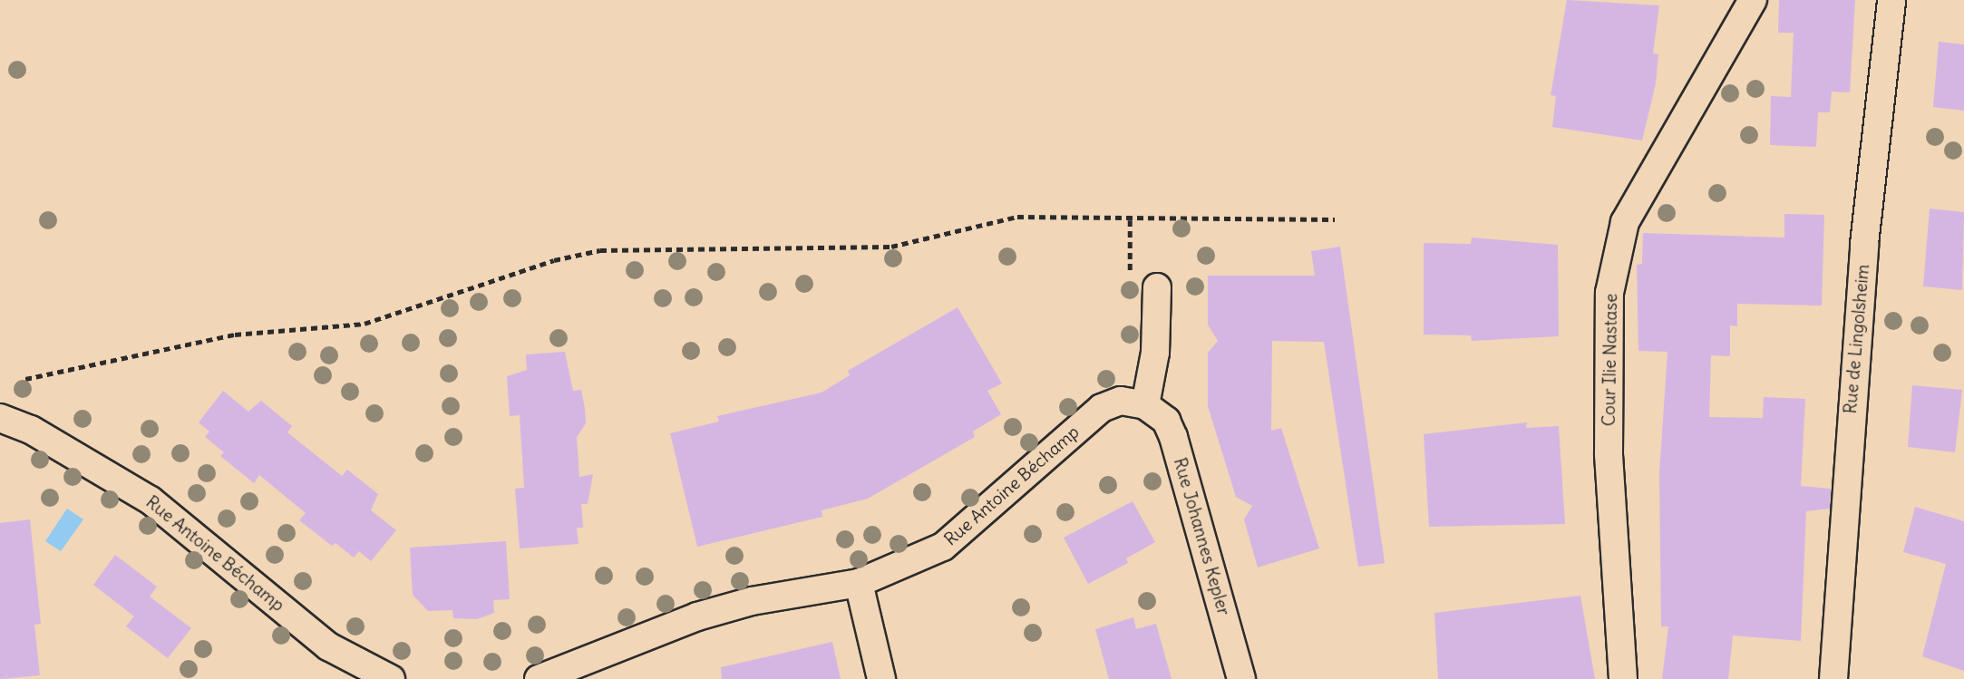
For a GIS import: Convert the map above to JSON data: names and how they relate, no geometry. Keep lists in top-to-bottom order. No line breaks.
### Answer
{"streets":{"street":["Rue de Lingolsheim","Cour Ilie Nastase","Rue Antoine Béchamp","Rue Johannes Kepler"]},"crossings":[["Rue Antoine Béchamp","Rue Johannes Kepler"]]}
